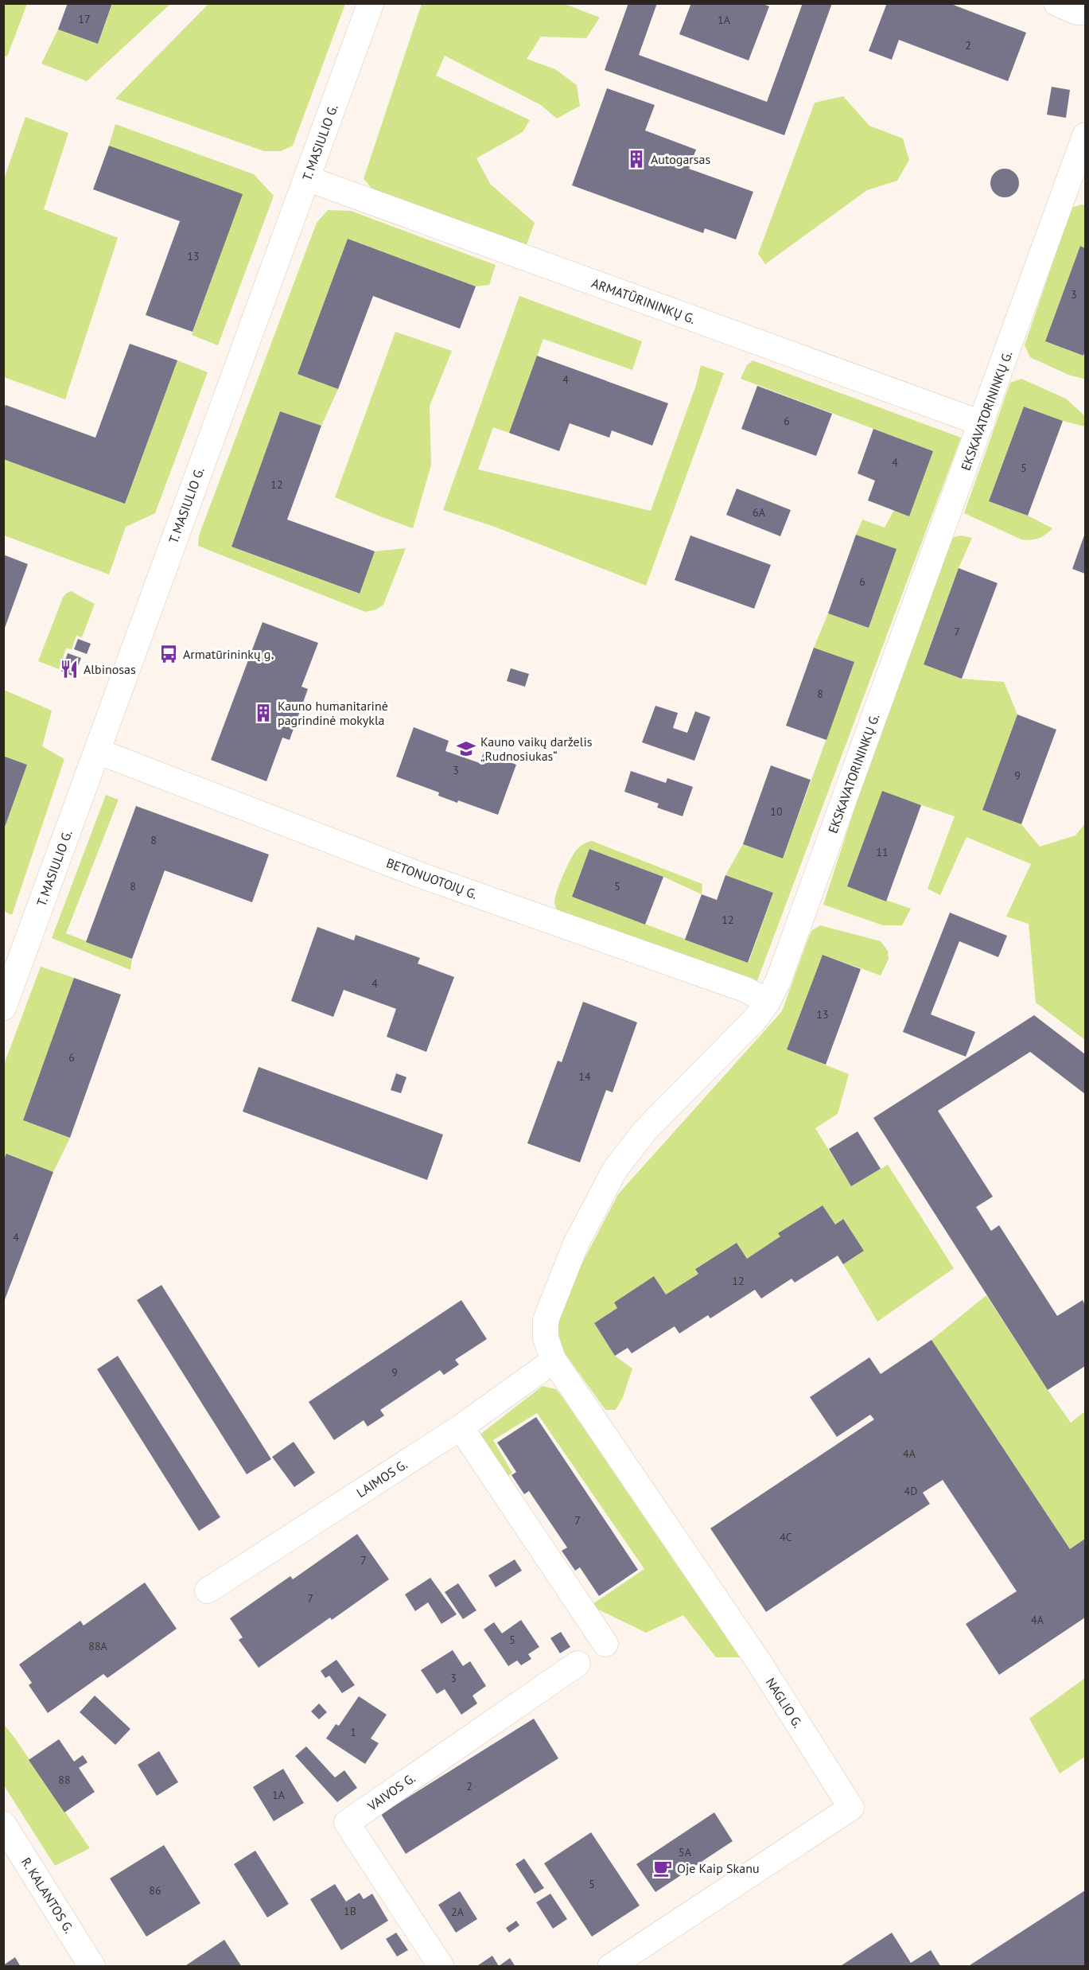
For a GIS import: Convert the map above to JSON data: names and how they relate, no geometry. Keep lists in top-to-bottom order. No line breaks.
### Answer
{"streets":{"main road":["T. MASIULIO G.","R. KALANTOS G."],"street":["ARMATŪRININKŲ G.","EKSKAVATORININKŲ G.","BETONUOTOJŲ G.","LAIMOS G.","NAGLIO G.","VAIVOS G."]},"crossings":[["T. MASIULIO G.","ARMATŪRININKŲ G."],["T. MASIULIO G.","BETONUOTOJŲ G."],["ARMATŪRININKŲ G.","EKSKAVATORININKŲ G."],["EKSKAVATORININKŲ G.","BETONUOTOJŲ G."],["EKSKAVATORININKŲ G.","LAIMOS G."],["EKSKAVATORININKŲ G.","NAGLIO G."],["LAIMOS G.","NAGLIO G."]],"places":{"building":["Autogarsas","Kauno humanitarinė pagrindinė mokykla"],"bus stop":["Armatūrininkų g."],"restaurant":["Albinosas"],"school or university":["Kauno vaikų darželis „Rudnosiukas“"],"cafe":["Oje Kaip Skanu"]},"house_numbers":["17","1A","2","13","3","4","6","4","5","12","6A","6","7","8","3","9","10","8","11","8","5","12","4","13","6","14","4","12","9","4A","4D","7","4C","7","7","4A","5","88A","3","1","88","2","1A","5A","5","86","1B","2A"]}
